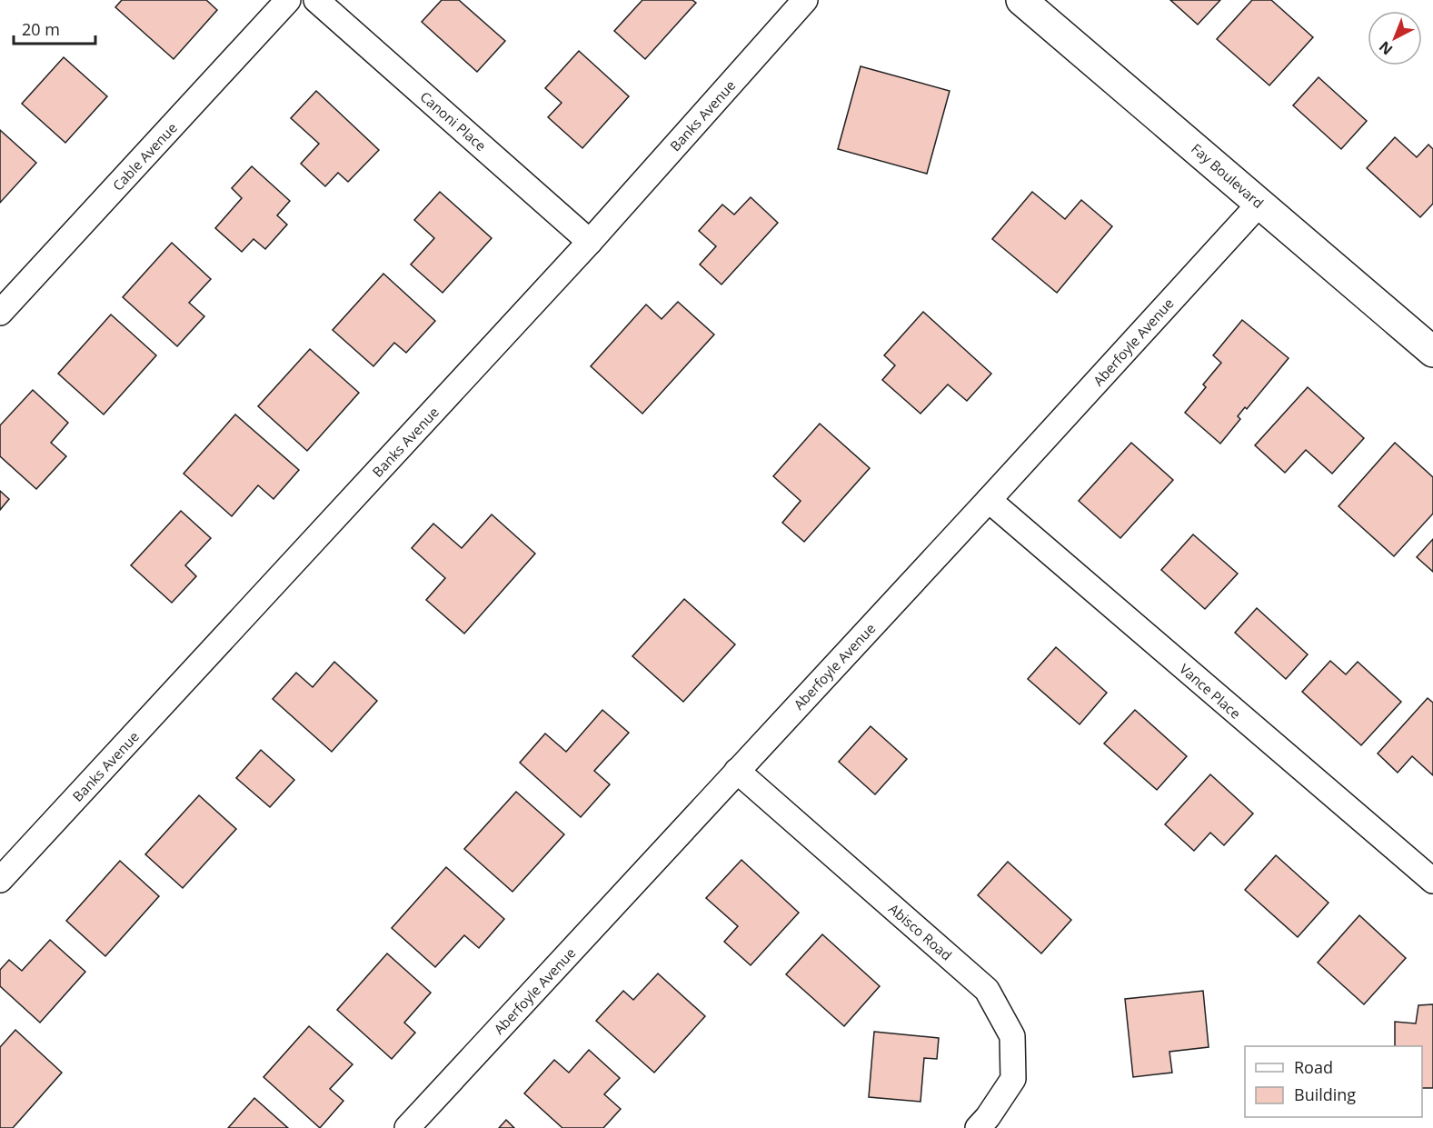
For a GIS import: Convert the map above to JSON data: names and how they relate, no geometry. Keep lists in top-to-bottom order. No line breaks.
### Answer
{"streets":{"street":["Banks Avenue","Canoni Place","Cable Avenue","Fay Boulevard","Aberfoyle Avenue","Vance Place","Abisco Road"]},"crossings":[["Banks Avenue","Canoni Place"],["Fay Boulevard","Aberfoyle Avenue"],["Aberfoyle Avenue","Vance Place"],["Aberfoyle Avenue","Abisco Road"]],"legend":["Road","Building"],"scale_bar":"20 m","north":"bottom left"}
